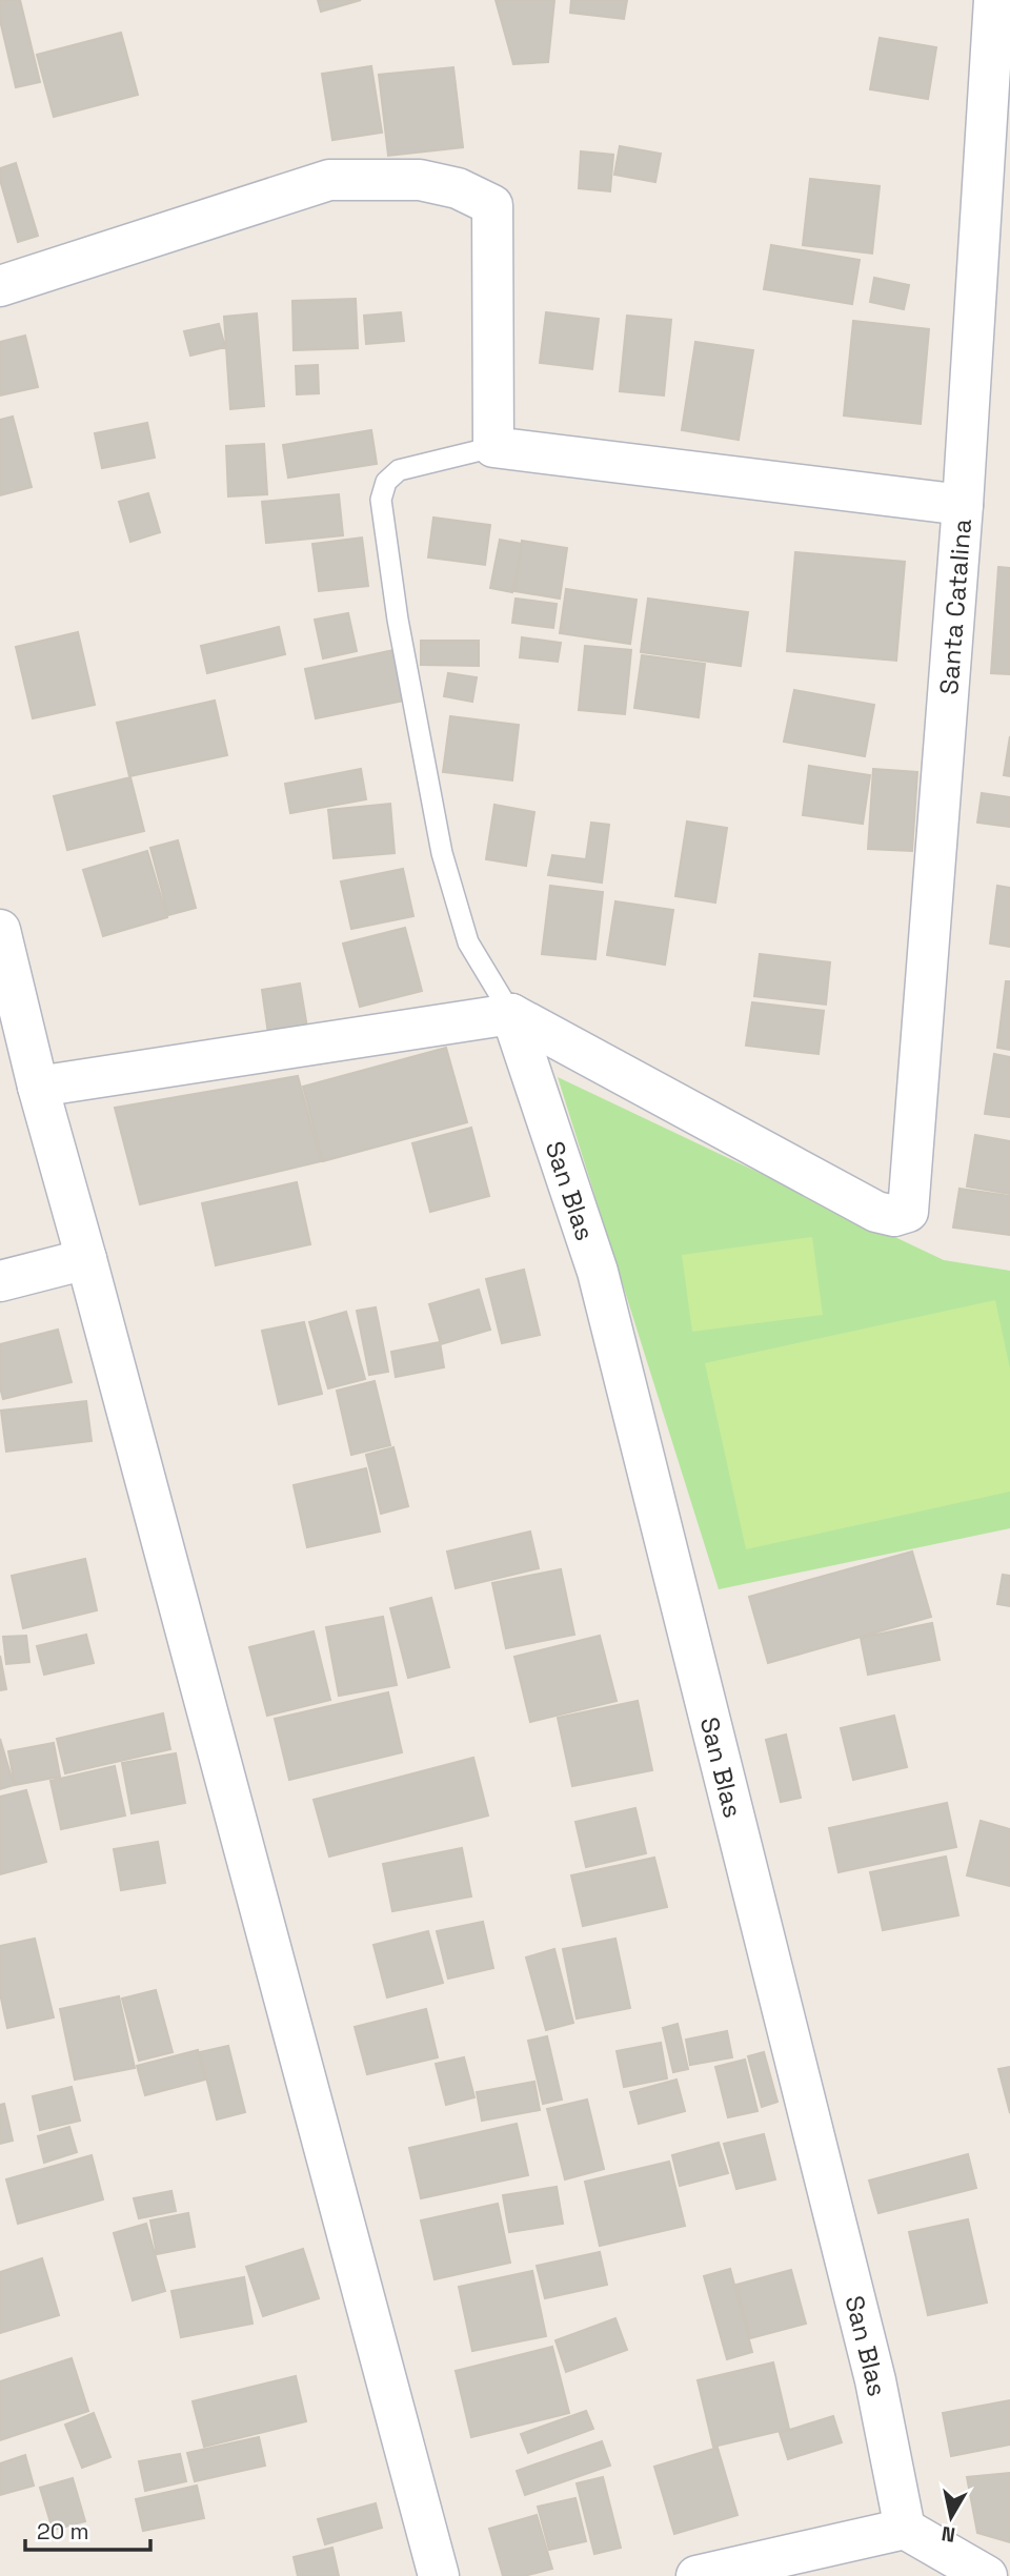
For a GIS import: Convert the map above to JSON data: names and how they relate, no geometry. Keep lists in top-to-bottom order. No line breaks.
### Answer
{"streets":{"street":["Santa Catalina","San Blas"]},"crossings":[["Santa Catalina","San Blas"]],"scale_bar":"20 m","north":"bottom"}
